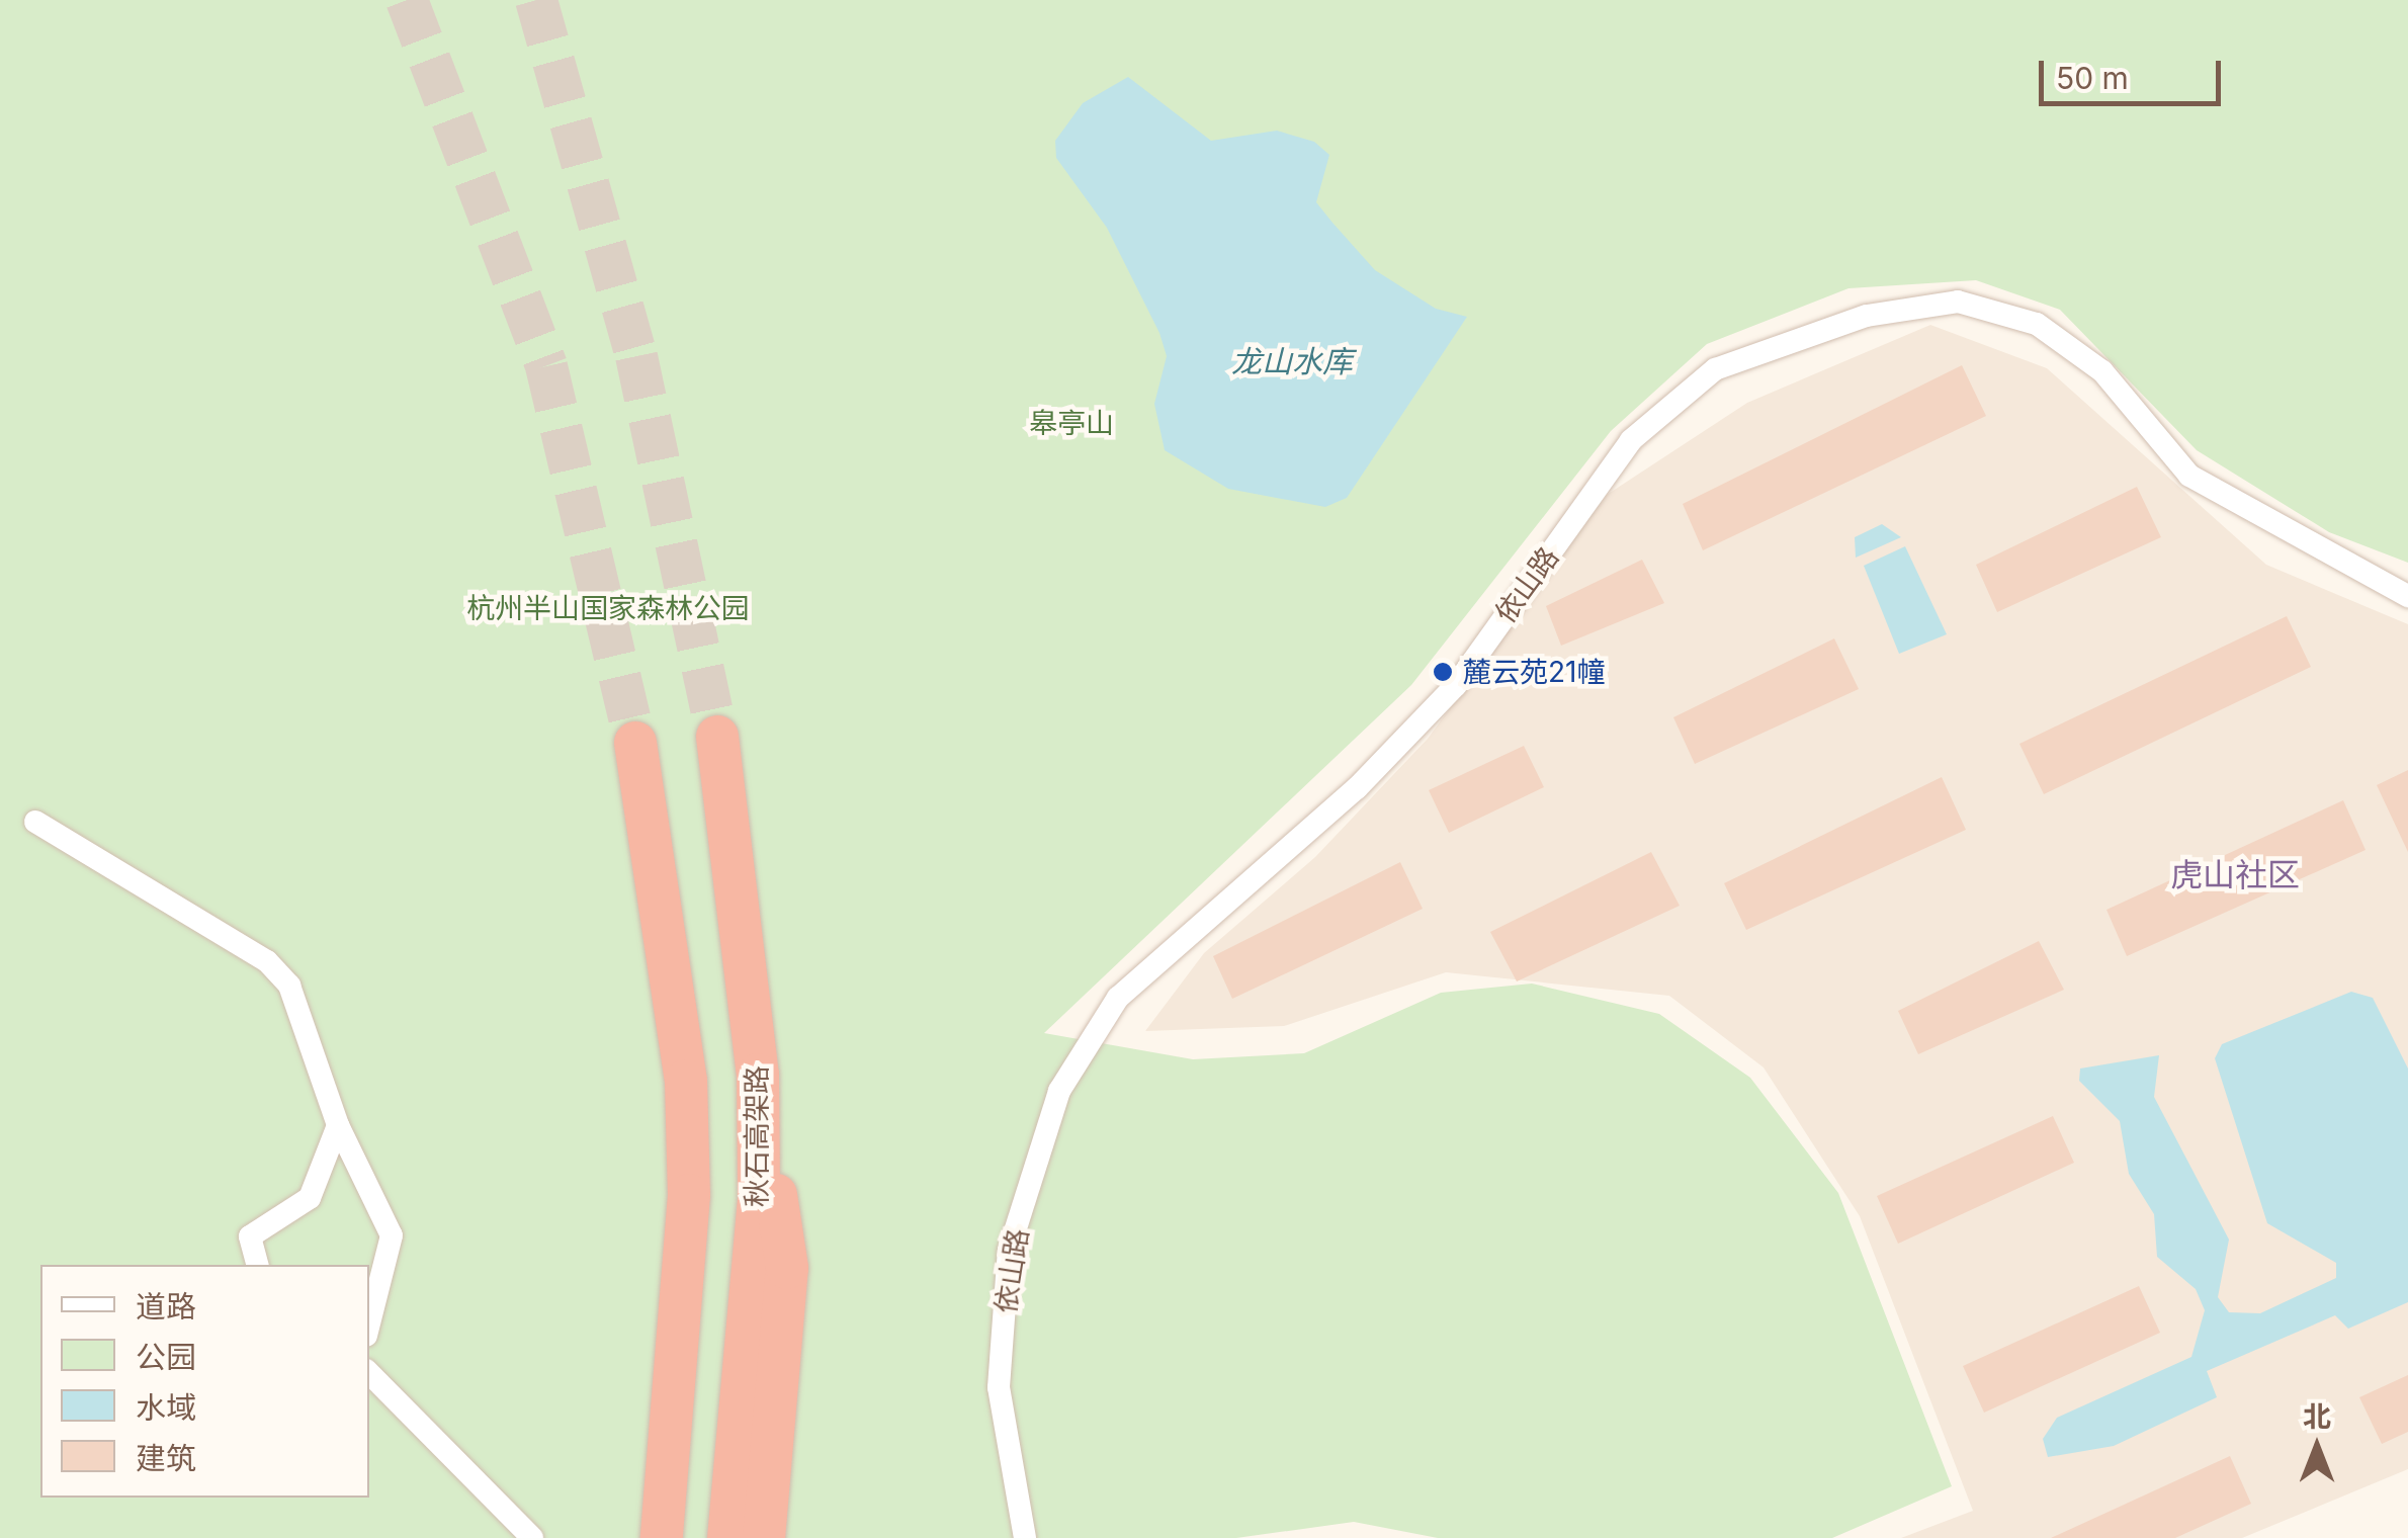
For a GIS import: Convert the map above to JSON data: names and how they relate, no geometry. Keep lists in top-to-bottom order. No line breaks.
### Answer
{"streets":{"highway":["秋石高架路"],"street":["依山路"]},"districts":["虎山社区"],"water":["龙山水库"],"parks":["皋亭山","杭州半山国家森林公园"],"places":["麓云苑21幢"],"legend":["道路","公园","水域","建筑"],"scale_bar":"50 m","north":"top"}
